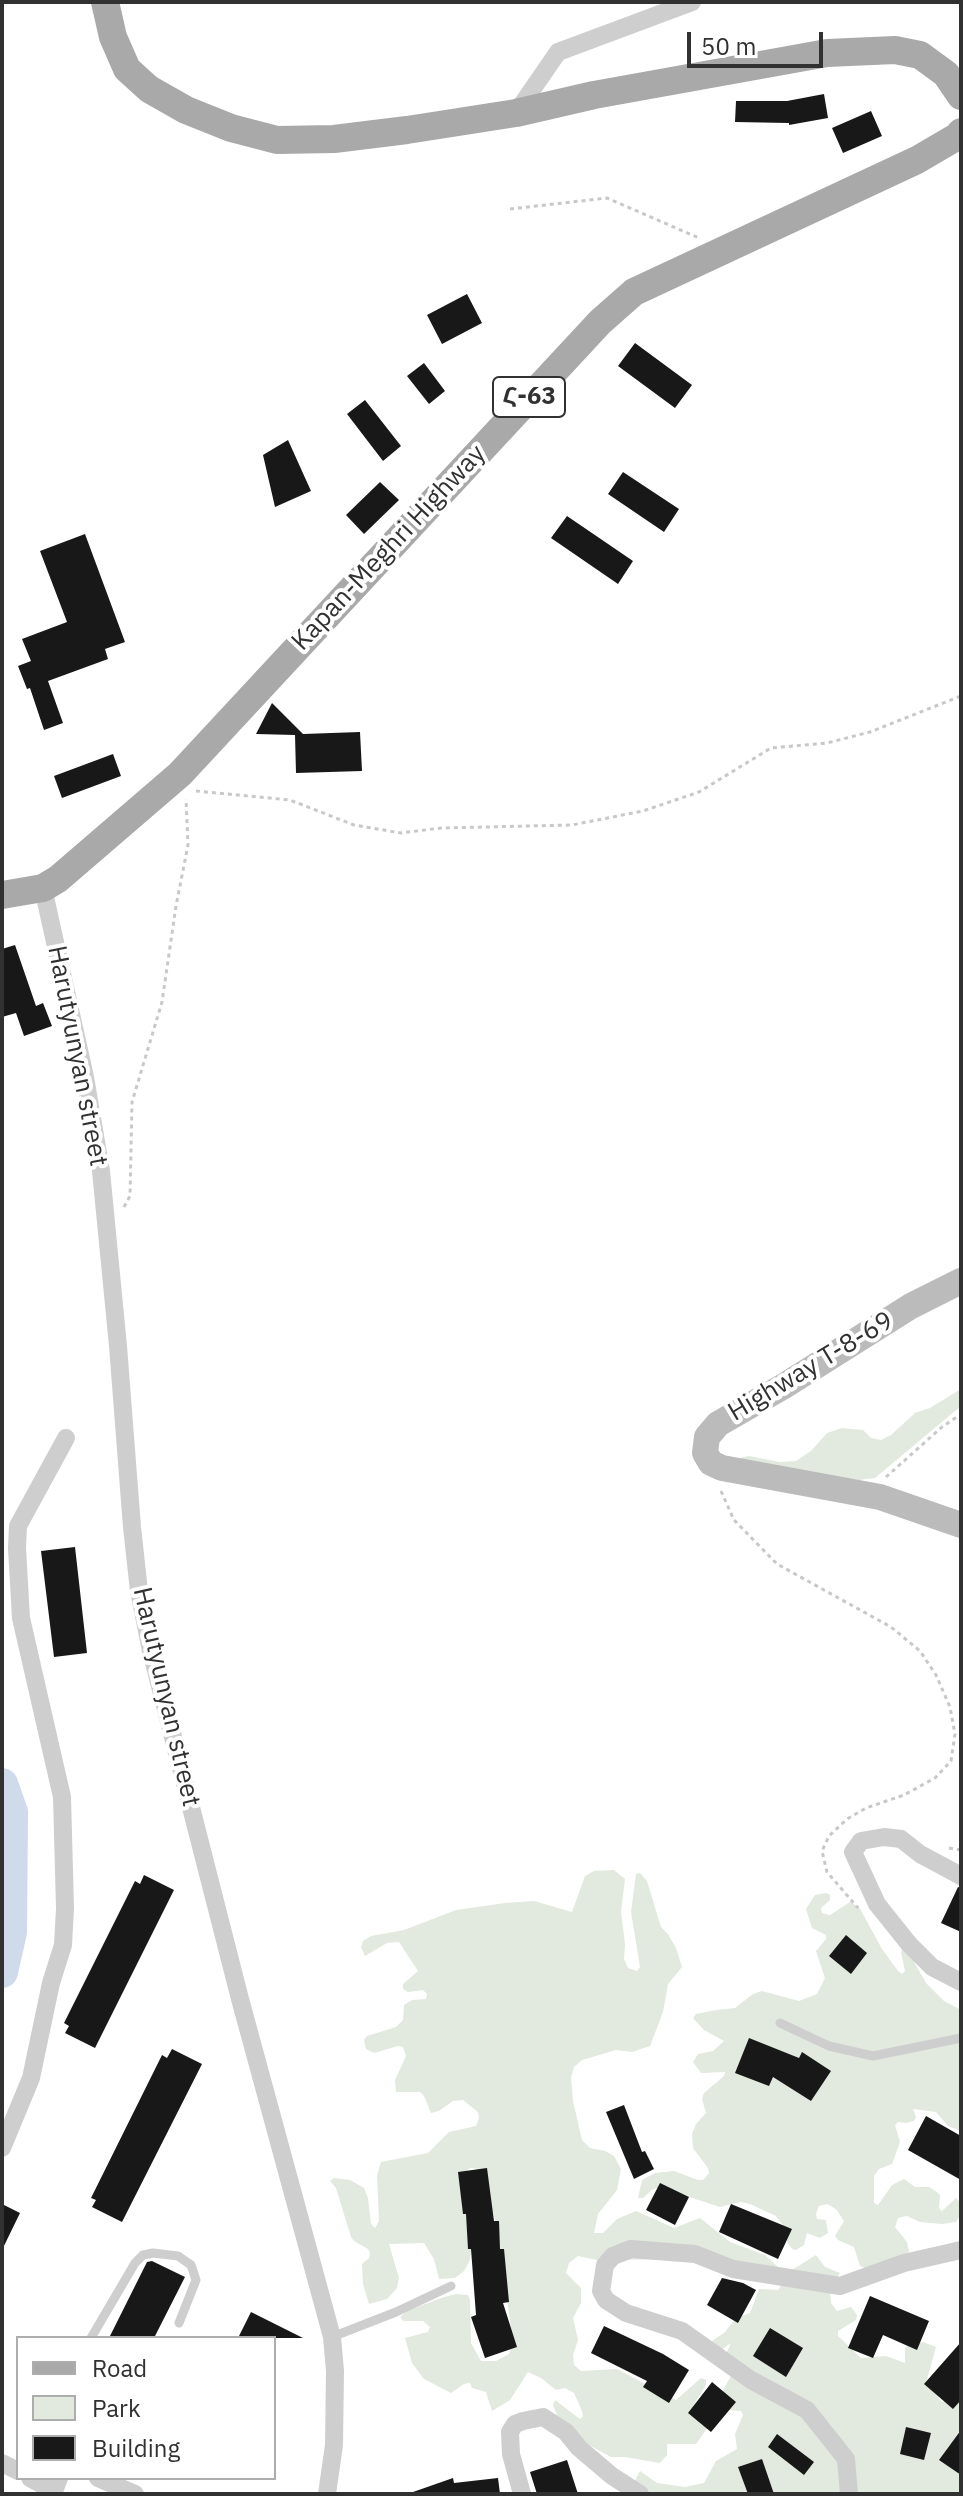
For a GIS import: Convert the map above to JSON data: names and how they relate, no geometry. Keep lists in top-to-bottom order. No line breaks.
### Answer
{"streets":{"main road":["Հ-63","Kapan-Meghri Highway"],"street":["Harutyunyan street","Highway T-8-69"]},"crossings":[["Kapan-Meghri Highway","Harutyunyan street"]],"legend":["Road","Park","Building"],"scale_bar":"50 m"}
